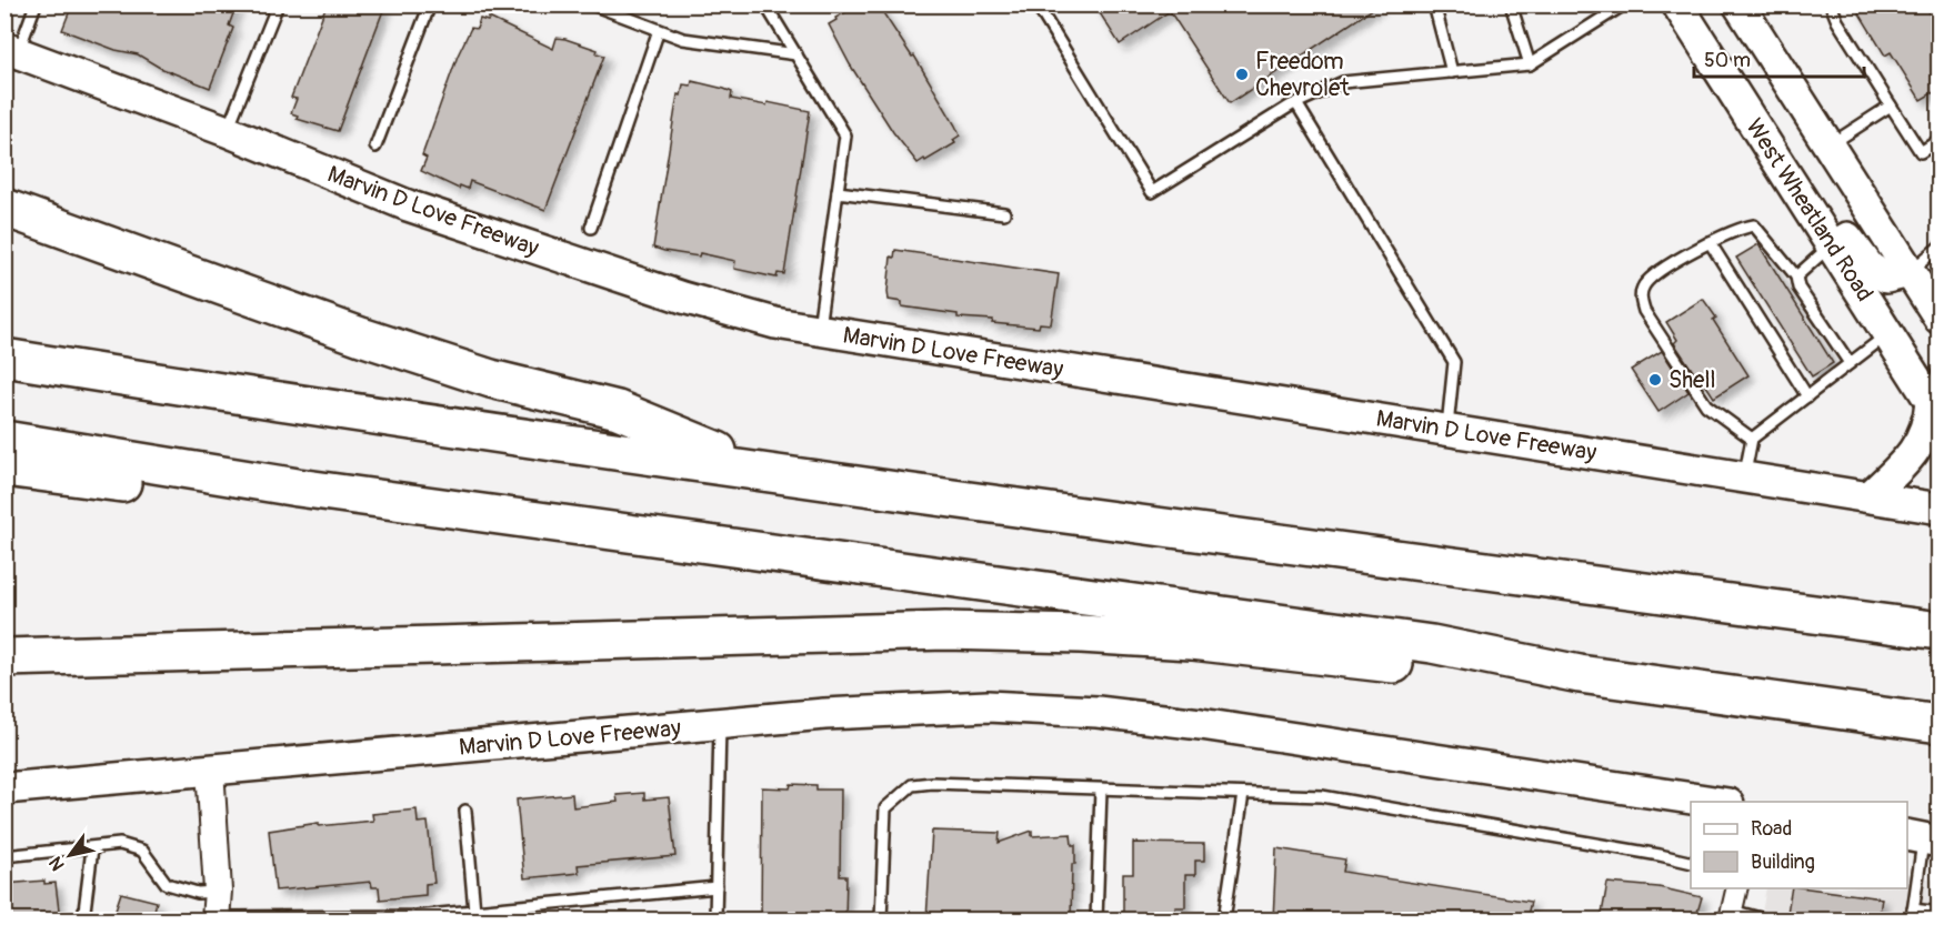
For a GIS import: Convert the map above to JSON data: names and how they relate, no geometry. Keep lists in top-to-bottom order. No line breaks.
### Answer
{"streets":{"main road":["West Wheatland Road","Marvin D Love Freeway"]},"places":["Freedom Chevrolet","Shell"],"legend":["Road","Building"],"scale_bar":"50 m","north":"bottom left"}
